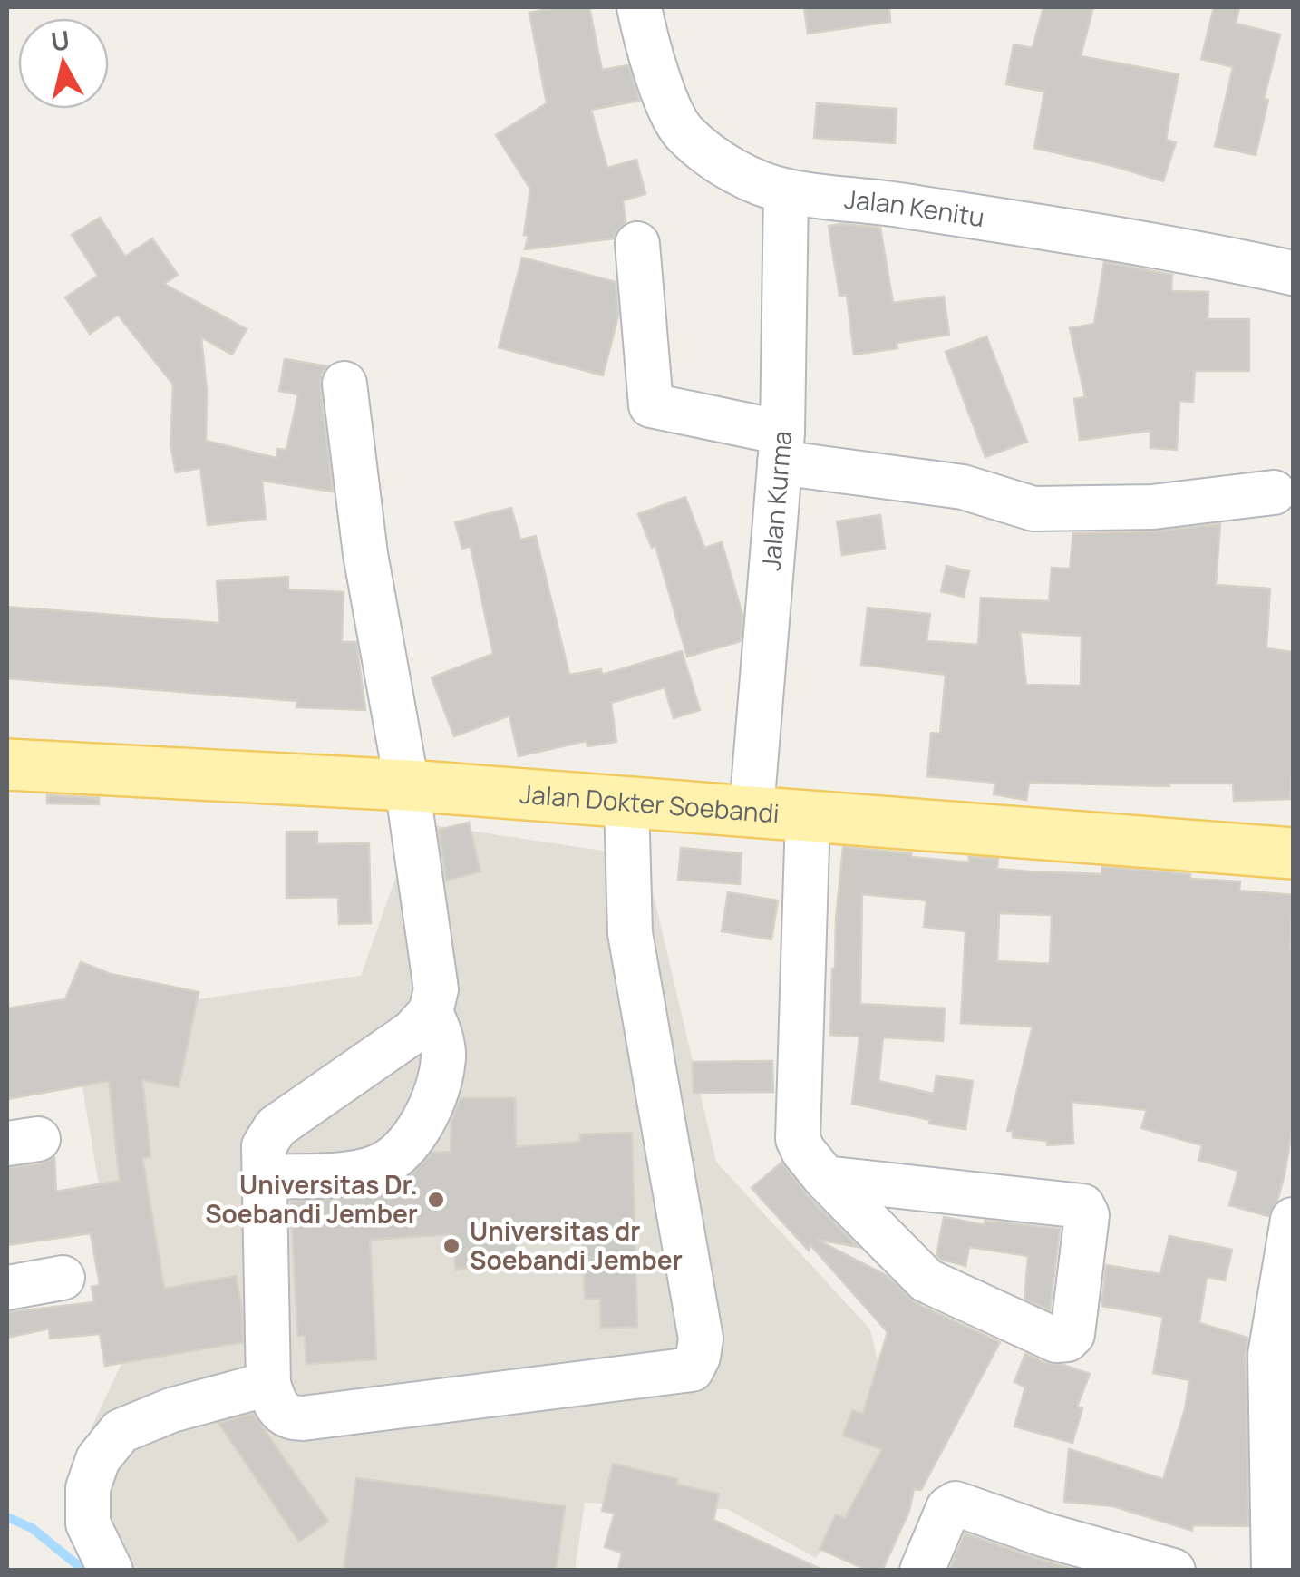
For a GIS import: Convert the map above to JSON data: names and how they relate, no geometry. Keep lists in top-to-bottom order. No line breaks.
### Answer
{"streets":{"main road":["Jalan Dokter Soebandi"],"street":["Jalan Kenitu","Jalan Kurma"]},"crossings":[["Jalan Kenitu","Jalan Kurma"],["Jalan Kurma","Jalan Dokter Soebandi"]],"places":["Universitas Dr. Soebandi Jember","Universitas dr Soebandi Jember"],"north":"top"}
